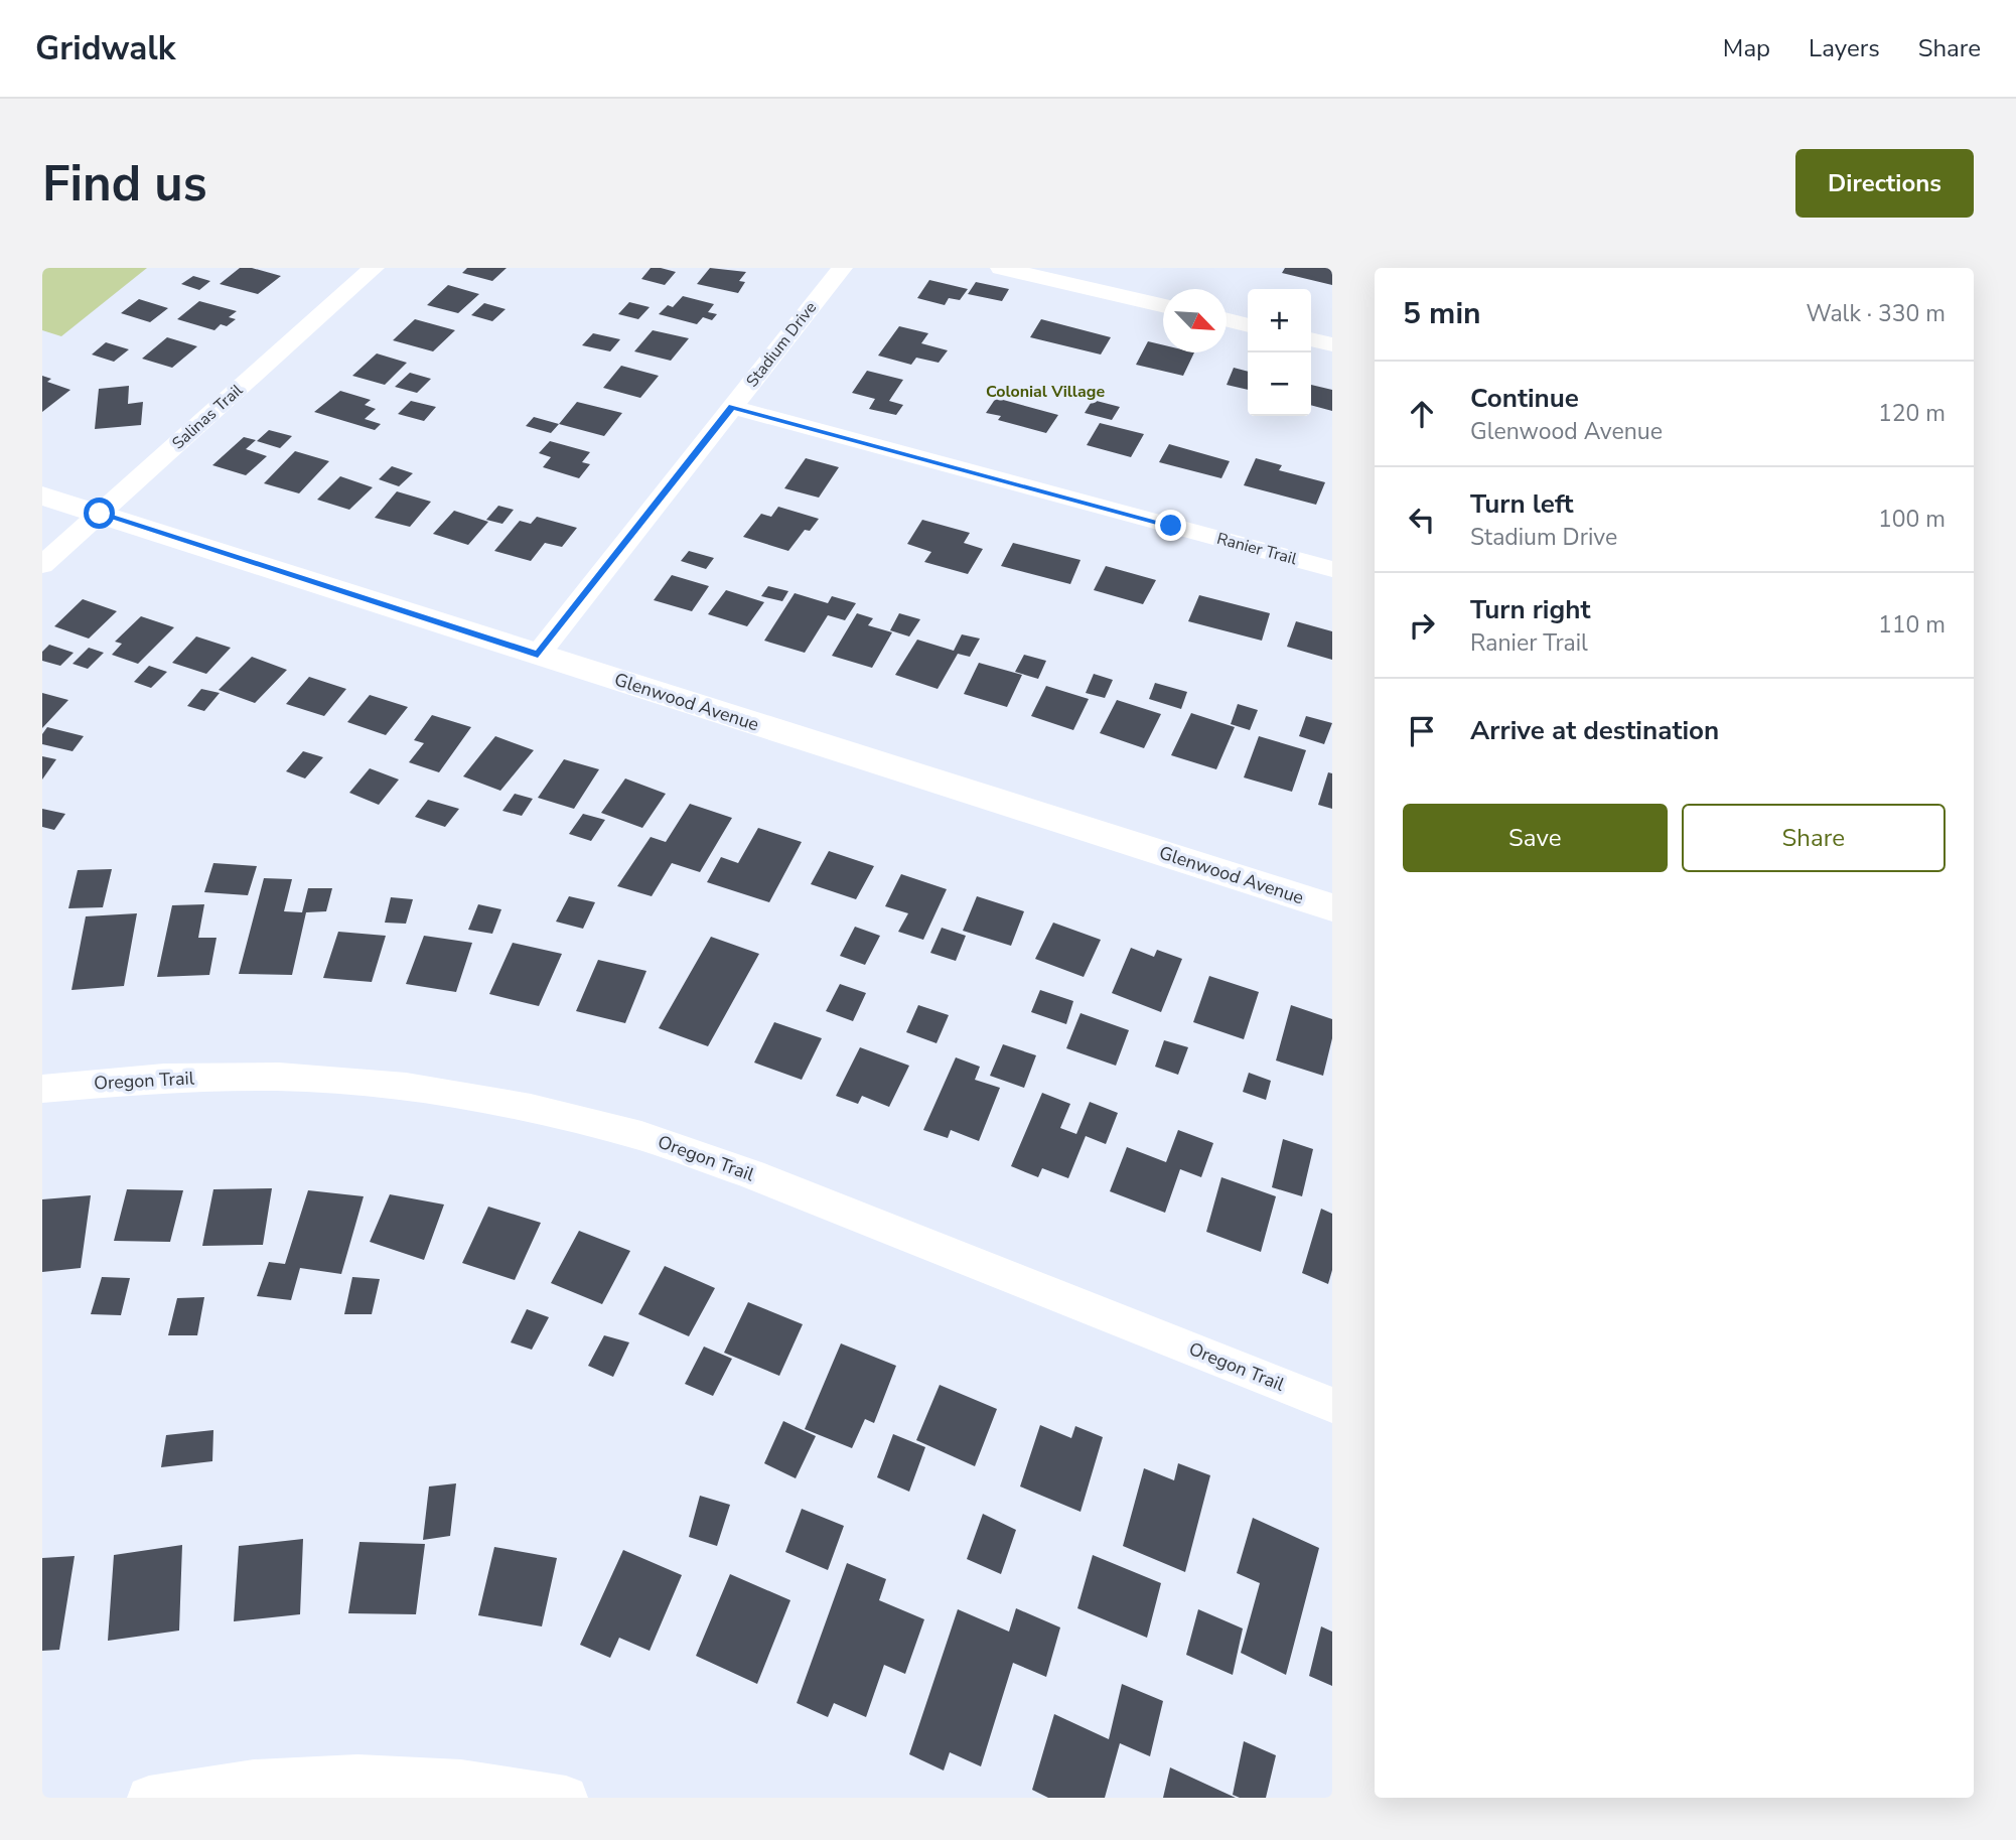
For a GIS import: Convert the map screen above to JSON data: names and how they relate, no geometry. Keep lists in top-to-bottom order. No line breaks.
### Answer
{"streets":{"street":["Stadium Drive","Salinas Trail","Ranier Trail","Glenwood Avenue","Oregon Trail"]},"crossings":[["Stadium Drive","Ranier Trail"],["Stadium Drive","Glenwood Avenue"],["Salinas Trail","Glenwood Avenue"]],"districts":["Colonial Village"],"north":"bottom right","page":{"header":"Gridwalk","nav":["Map","Layers","Share"],"buttons":["Directions",["Save","Share"]],"title":"Find us","heading":["5 min","Walk · 330 m"],"map_buttons":["+","−"],"list":[["Continue","Glenwood Avenue","120 m"],["Turn left","Stadium Drive","100 m"],["Turn right","Ranier Trail","110 m"],"Arrive at destination"]}}
